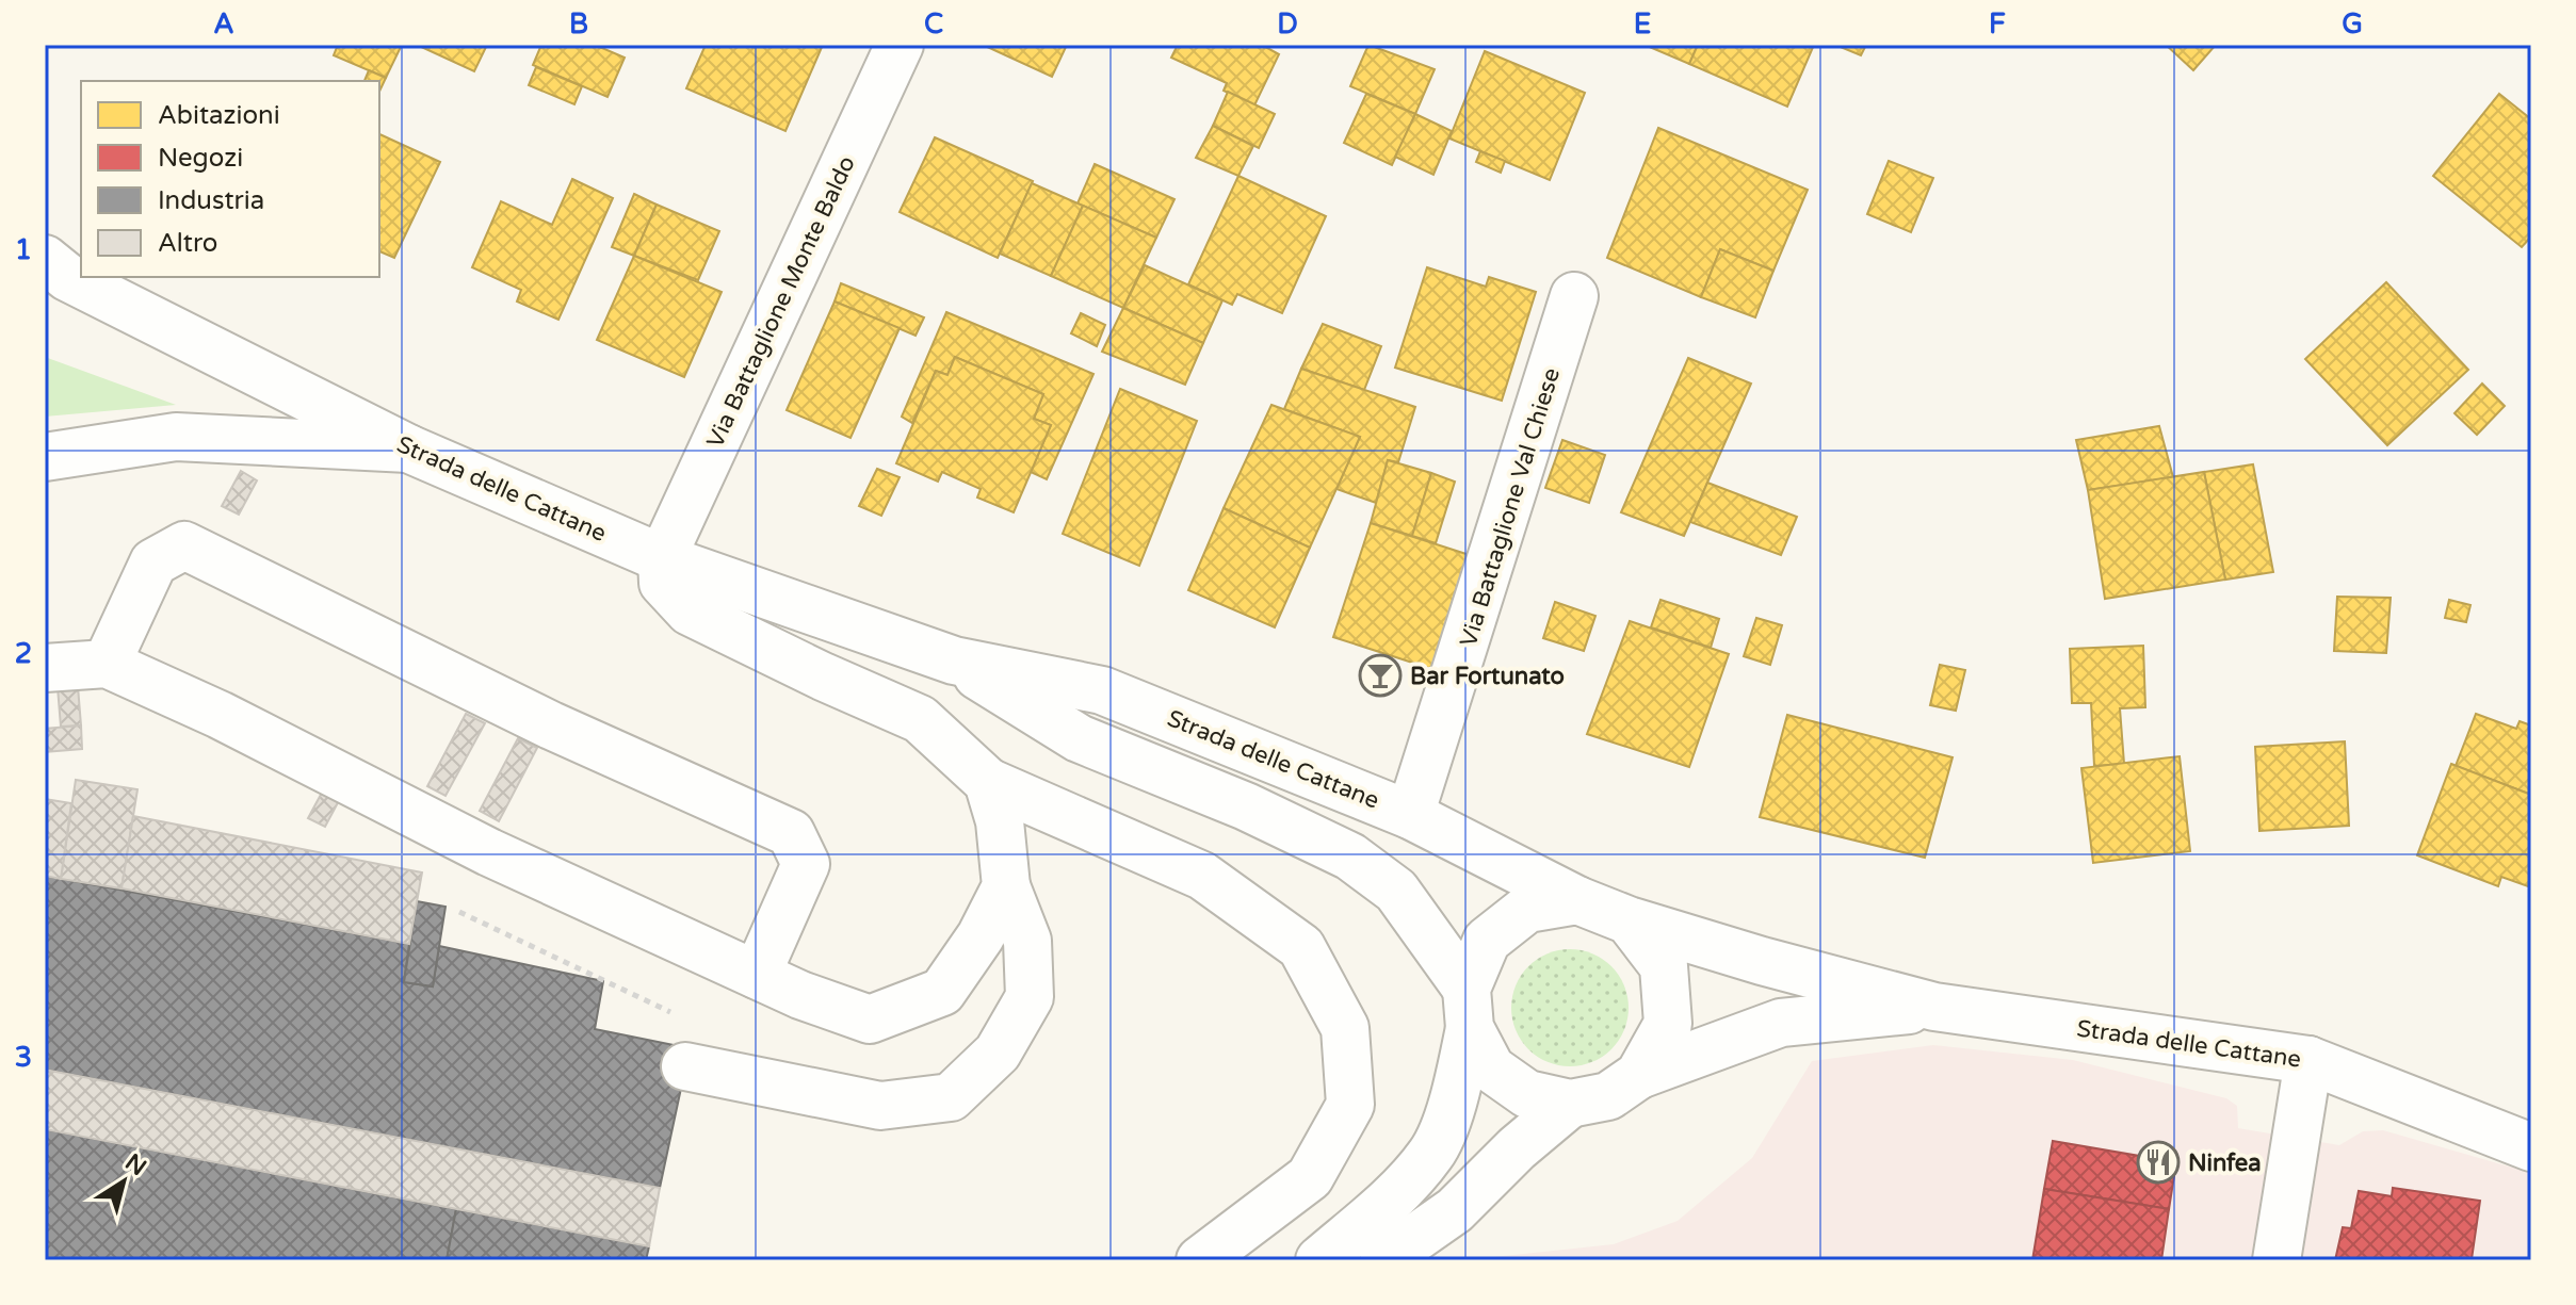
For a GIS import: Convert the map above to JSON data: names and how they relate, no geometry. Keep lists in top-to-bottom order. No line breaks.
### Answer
{"streets":{"street":["Via Battaglione Monte Baldo","Strada delle Cattane","Via Battaglione Val Chiese"]},"crossings":[["Via Battaglione Monte Baldo","Strada delle Cattane"],["Strada delle Cattane","Via Battaglione Val Chiese"]],"places":{"bar":["Bar Fortunato"],"restaurant":["Ninfea"]},"legend":["Abitazioni","Negozi","Industria","Altro"],"north":"top right","grid":{"columns":["A","B","C","D","E","F","G"],"rows":["1","2","3"]}}
